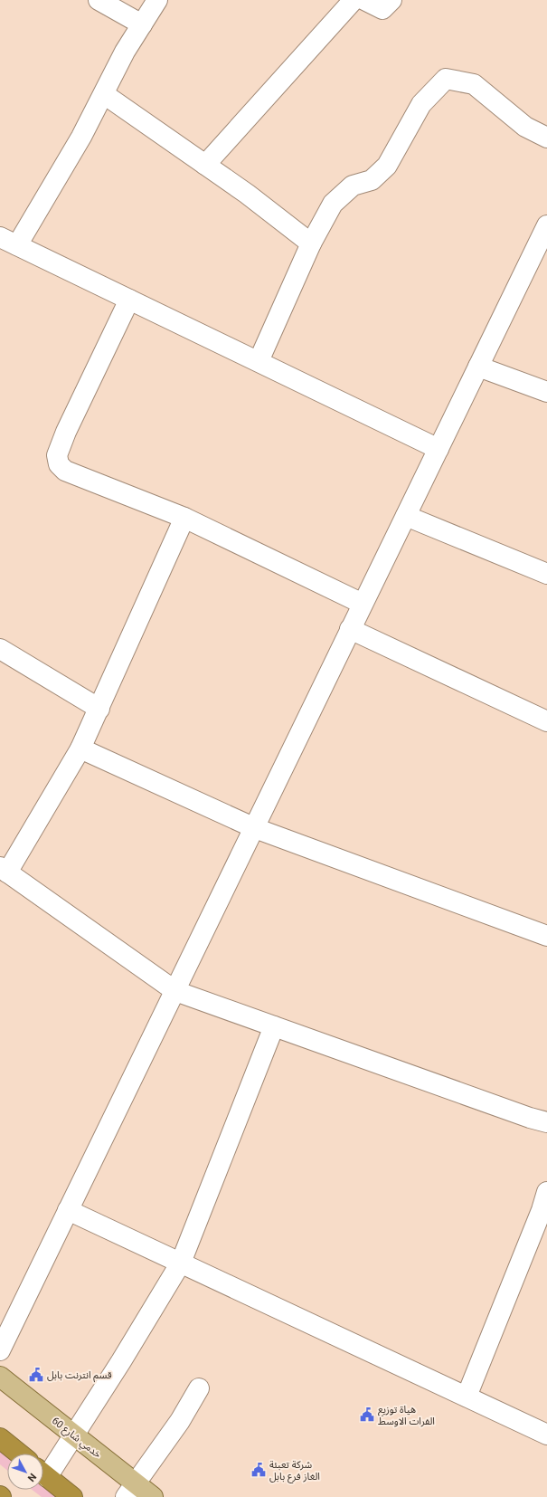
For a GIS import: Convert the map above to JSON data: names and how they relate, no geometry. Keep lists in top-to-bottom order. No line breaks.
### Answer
{"streets":{"main road":["خدمي شارع 60"]},"places":{"public building":["قسم انترنت بابل","هياة توزيع الفرات الاوسط","شركة تعبئة الغاز فرع بابل"]},"north":"bottom right"}
